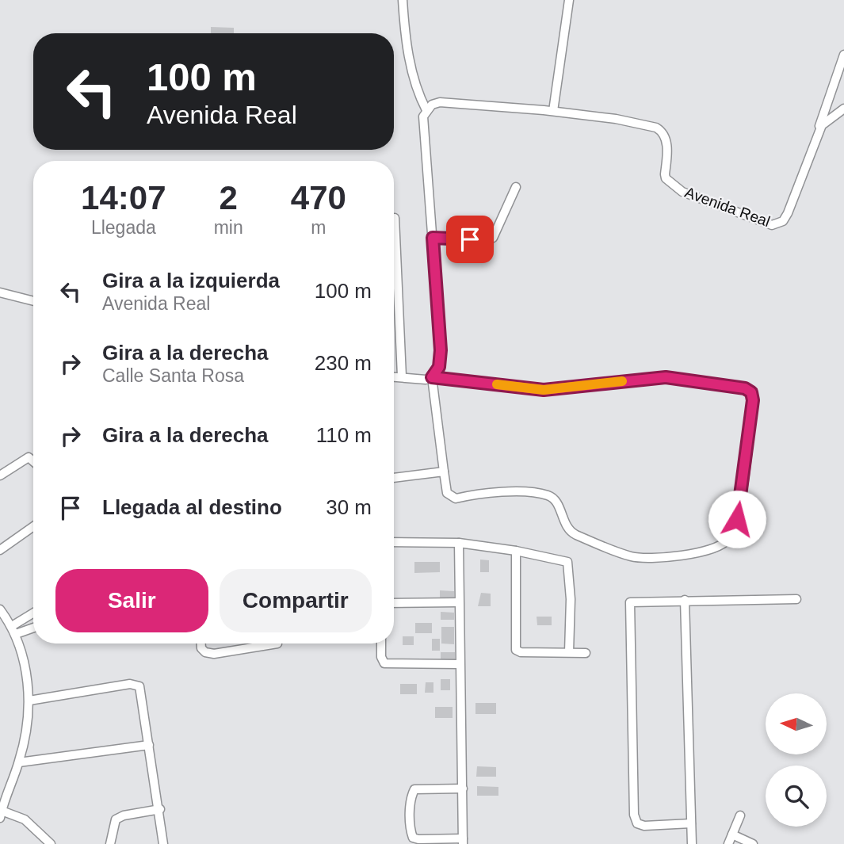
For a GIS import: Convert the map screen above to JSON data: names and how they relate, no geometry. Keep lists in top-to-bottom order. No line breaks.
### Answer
{"streets":{"street":["Avenida Real"]},"north":"left","page":{"turn":["100 m","Avenida Real"],"eta":["14:07","Llegada","2","min","470","m"],"list":[{"name":"Gira a la izquierda","note":"Avenida Real","value":"100 m"},{"name":"Gira a la derecha","note":"Calle Santa Rosa","value":"230 m"},{"name":"Gira a la derecha","value":"110 m"},{"name":"Llegada al destino","value":"30 m"}],"buttons":["Salir","Compartir"]}}
